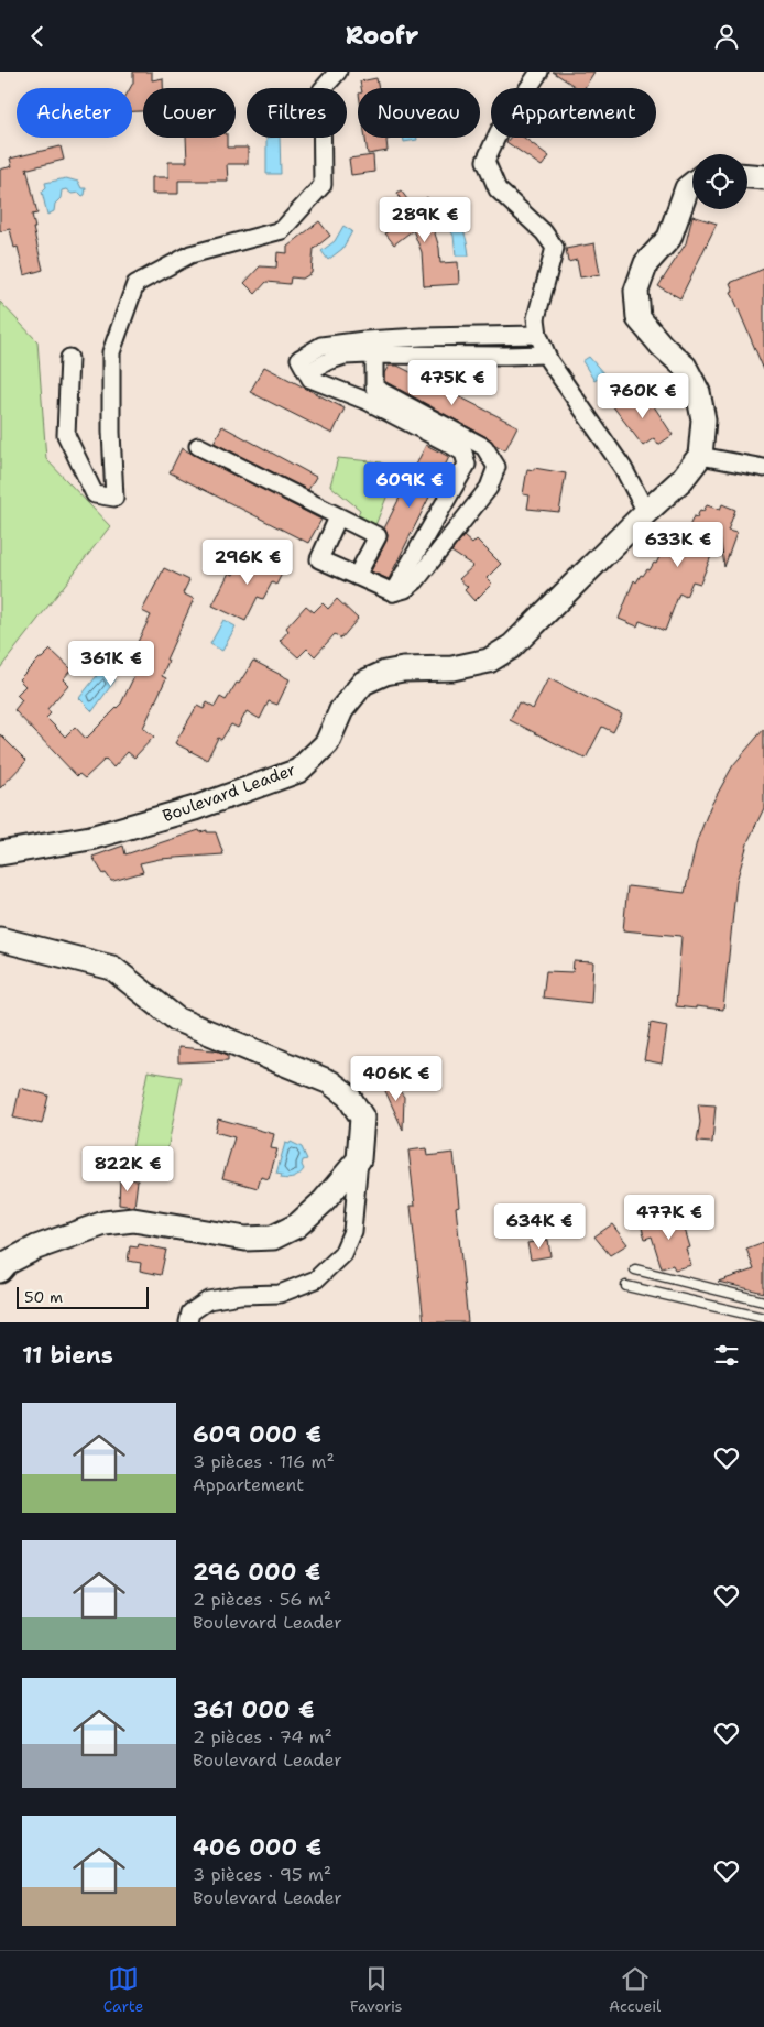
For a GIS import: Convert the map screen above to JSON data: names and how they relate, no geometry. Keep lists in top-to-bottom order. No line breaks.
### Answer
{"streets":{"street":["Boulevard Leader"]},"scale_bar":"50 m","page":{"header":"Roofr","chip":["Acheter","Louer","Filtres","Nouveau","Appartement"],"price":["289K €","475K €","760K €","609K €","633K €","296K €","361K €","406K €","822K €","477K €","634K €"],"scale":"50 m","heading":"11 biens","list":[{"name":"609 000 €","note":"3 pièces · 116 m² · Appartement"},{"name":"296 000 €","note":"2 pièces · 56 m² · Boulevard Leader"},{"name":"361 000 €","note":"2 pièces · 74 m² · Boulevard Leader"},{"name":"406 000 €","note":"3 pièces · 95 m² · Boulevard Leader"}],"tabs":["Carte","Favoris","Accueil"]}}
